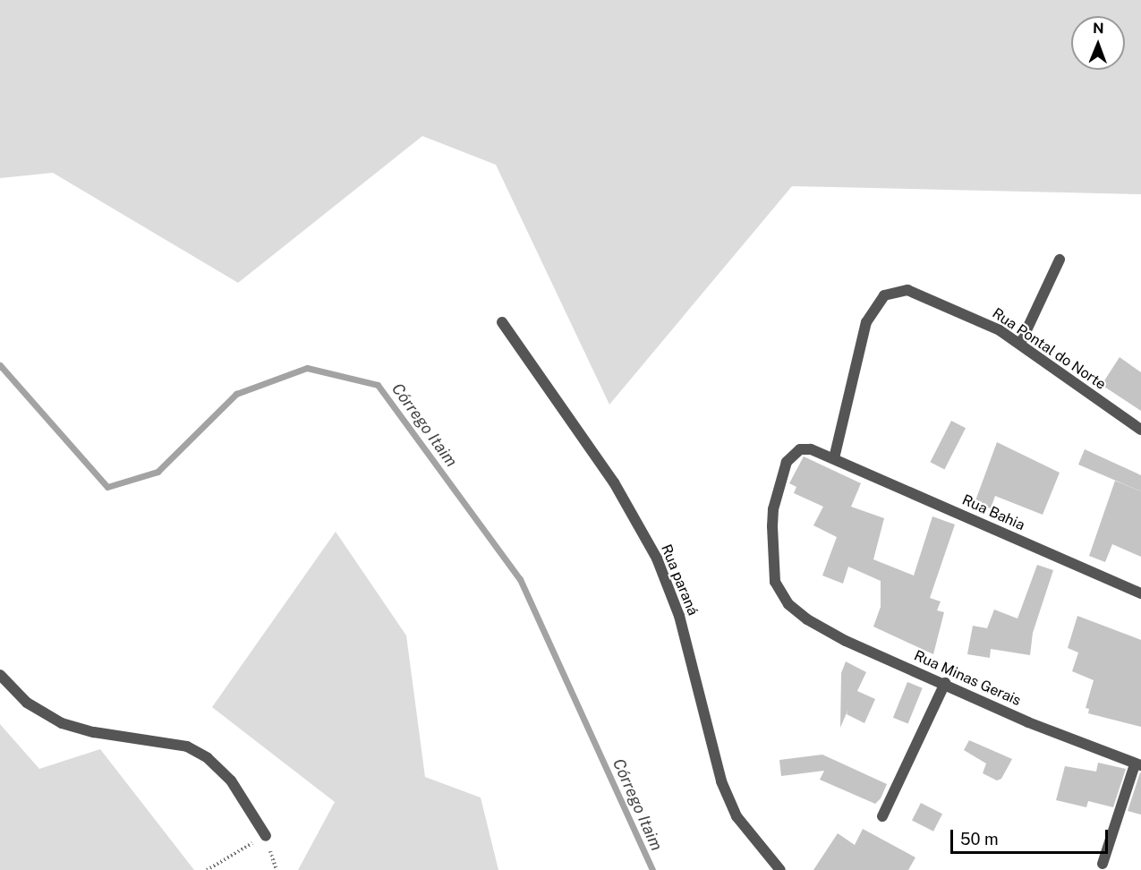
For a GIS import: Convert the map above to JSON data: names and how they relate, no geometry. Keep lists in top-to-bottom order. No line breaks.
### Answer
{"streets":{"street":["Rua Pontal do Norte","Rua Bahia","Rua paraná","Rua Minas Gerais"]},"crossings":[["Rua Pontal do Norte","Rua Bahia"],["Rua Bahia","Rua Minas Gerais"]],"water":["Córrego Itaim"],"scale_bar":"50 m","north":"top"}
